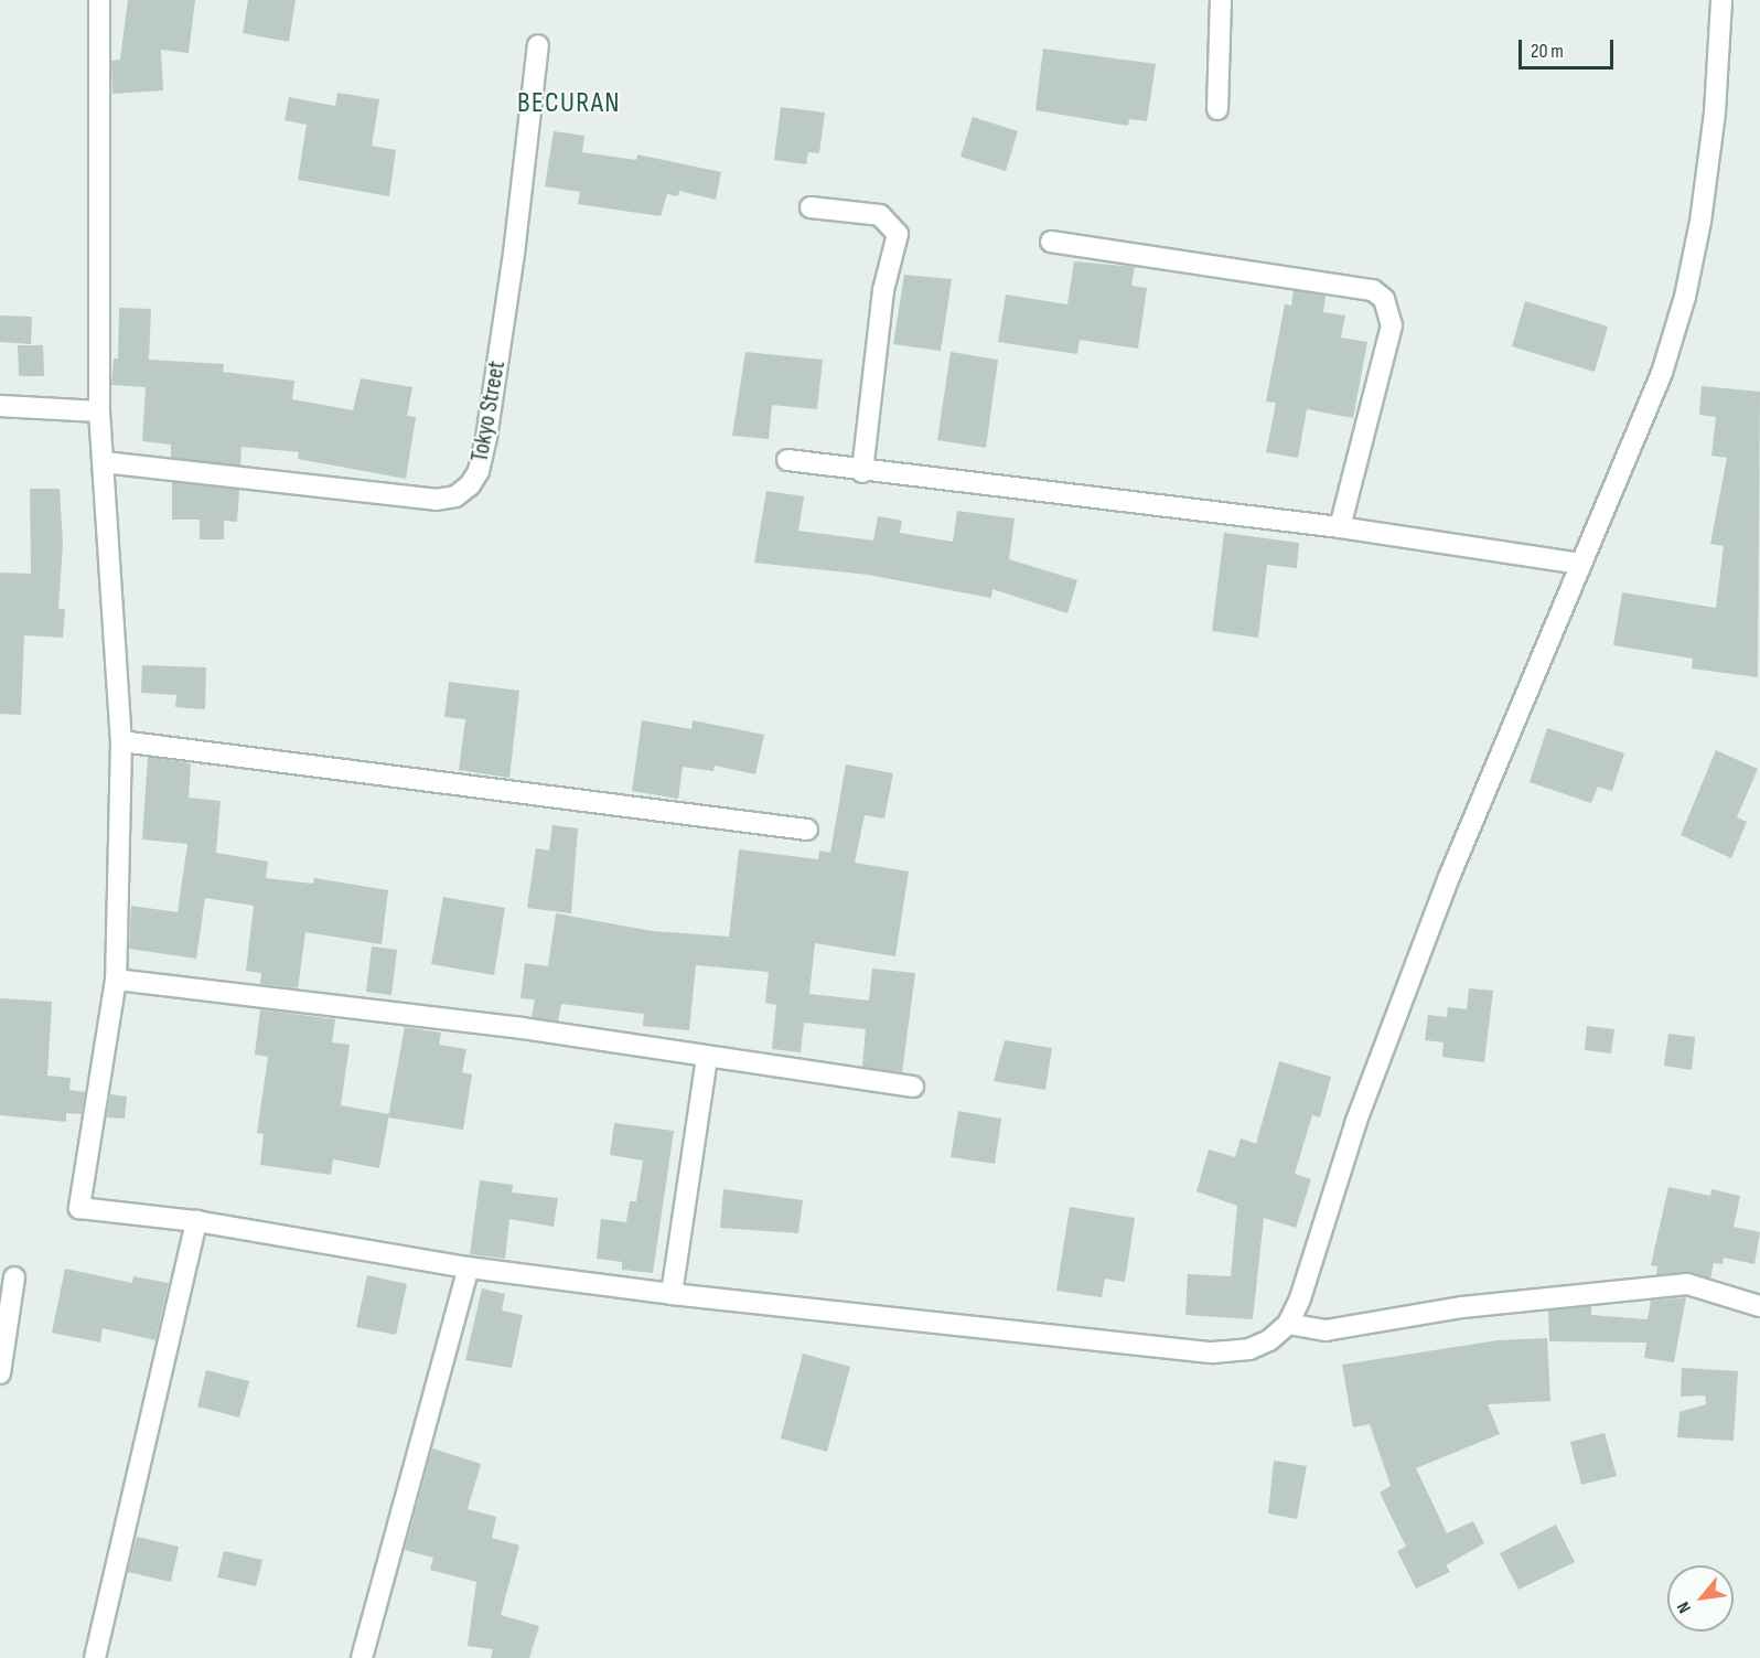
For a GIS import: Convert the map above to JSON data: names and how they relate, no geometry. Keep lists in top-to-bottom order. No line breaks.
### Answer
{"streets":{"street":["Tokyo Street"]},"districts":["BECURAN"],"scale_bar":"20 m","north":"bottom left"}
